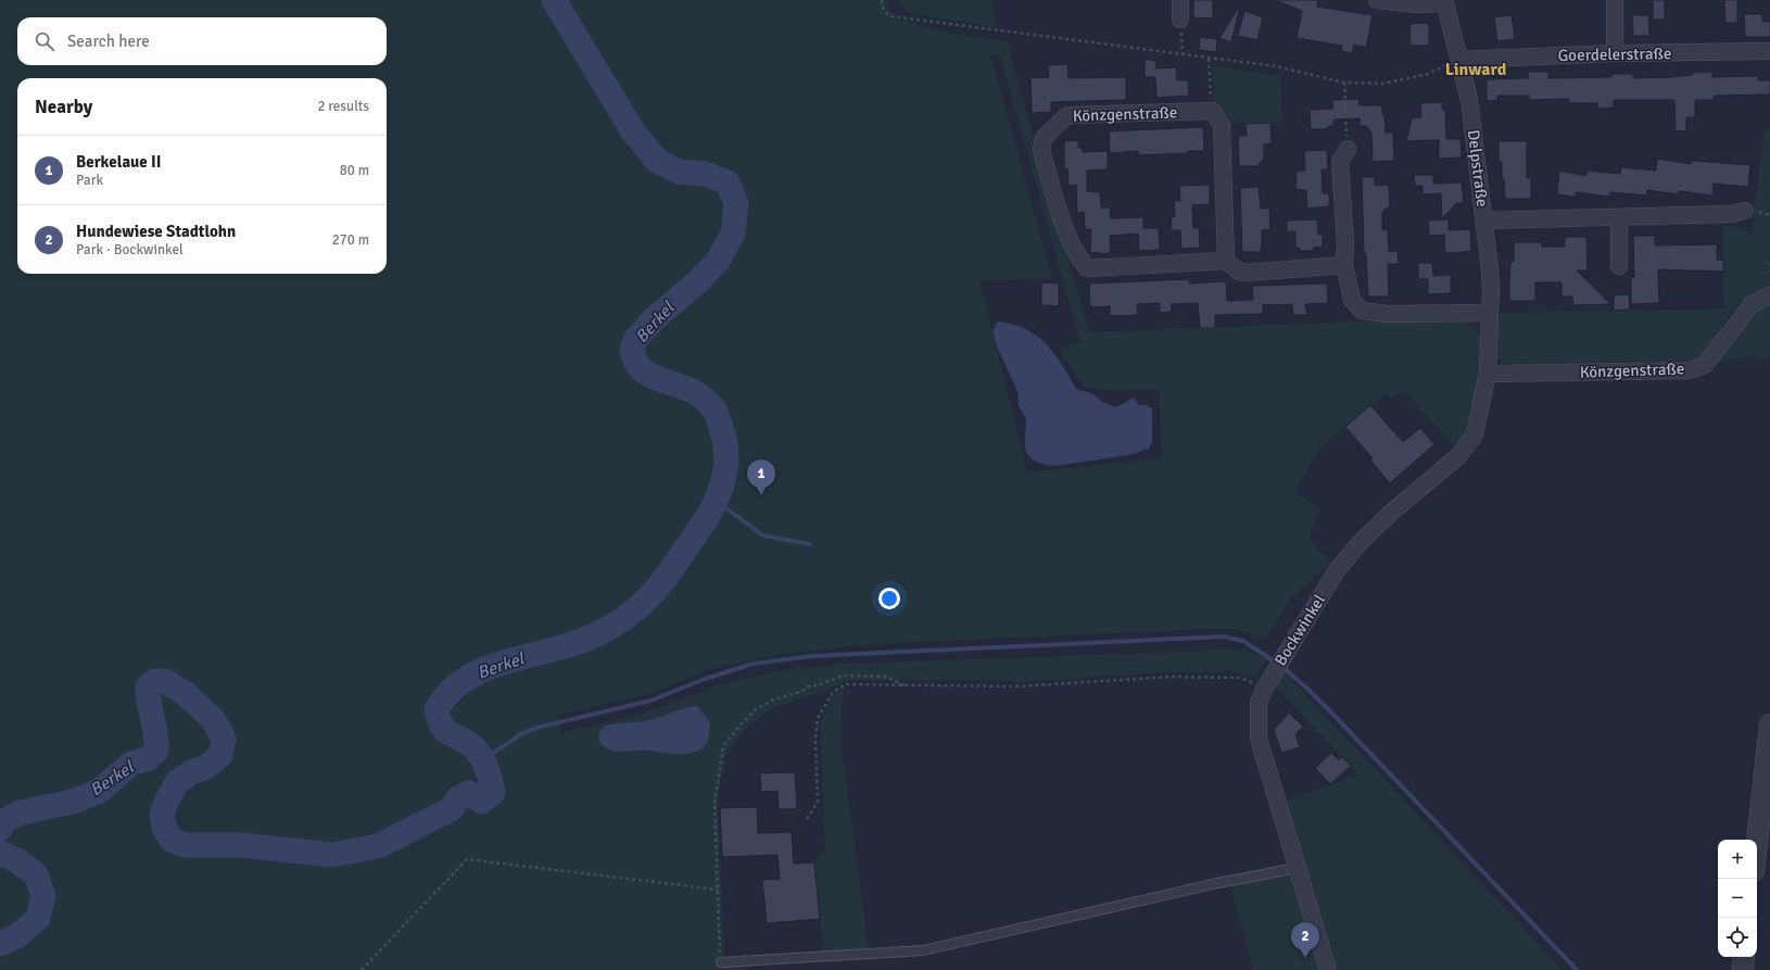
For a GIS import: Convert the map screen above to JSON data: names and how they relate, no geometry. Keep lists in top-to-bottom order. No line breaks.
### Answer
{"streets":{"street":["Goerdelerstraße","Könzgenstraße","Delpstraße","Bockwinkel"]},"crossings":[["Goerdelerstraße","Delpstraße"],["Könzgenstraße","Bockwinkel"],["Delpstraße","Bockwinkel"]],"districts":["Linward"],"water":["Berkel"],"page":{"search":"Search here","heading":["Nearby","2 results"],"list":[{"mark":"1","name":"Berkelaue II","note":"Park","value":"80 m"},{"mark":"2","name":"Hundewiese Stadtlohn","note":"Park · Bockwinkel","value":"270 m"}],"pins":["1","2"],"map_buttons":["+","−"]}}
